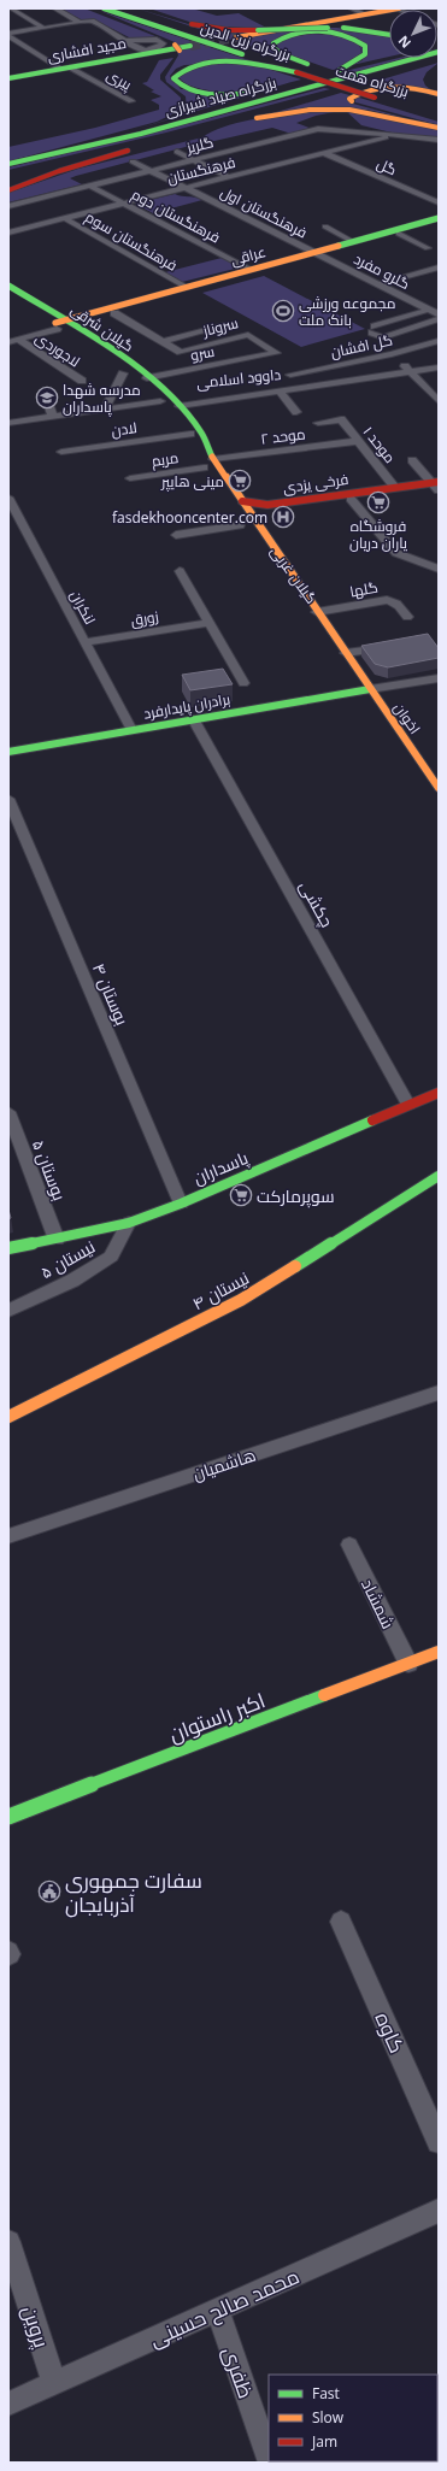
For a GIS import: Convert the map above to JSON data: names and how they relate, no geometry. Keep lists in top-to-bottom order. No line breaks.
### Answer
{"streets":{"main road":["بزرگراه زین الدین","مجید افشاری","بزرگراه همت","بزرگراه صیاد شیرازی","عراقی","گیلان شرقی","فرخی یزدی","گیلان غربی","برادران پایدارفرد","اخوان","پاسداران","نیستان ۴","اکبر راستوان"],"street":["پیری","گلریز","گل","فرهنگستان","فرهنگستان اول","فرهنگستان دوم","فرهنگستان سوم","گلرو مفرد","سروناز","گل افشان","لاجوردی","سرو","داوود اسلامی","لادن","موحد ۲","موحد ۱","مریم","گلها","لنکران","زورق","چکشی","بوستان ۴","بوستان ۵","نیستان ۵","هاشمیان","شمشاد","کاوه","محمد صالح حسینی","پروین","ظفری"]},"crossings":[["بزرگراه زین الدین","بزرگراه همت"],["مجید افشاری","پیری"],["گلریز","فرهنگستان"],["گلریز","فرهنگستان اول"],["گلریز","فرهنگستان دوم"],["گل","فرهنگستان"],["فرهنگستان","فرهنگستان اول"],["فرهنگستان","فرهنگستان دوم"],["فرهنگستان","فرهنگستان سوم"],["فرهنگستان اول","عراقی"],["فرهنگستان اول","گلرو مفرد"],["فرهنگستان دوم","عراقی"],["فرهنگستان سوم","عراقی"],["عراقی","گلرو مفرد"],["عراقی","سروناز"],["عراقی","گیلان شرقی"],["سروناز","سرو"],["گیلان شرقی","سرو"],["گیلان شرقی","داوود اسلامی"],["موحد ۲","موحد ۱"],["موحد ۱","فرخی یزدی"],["فرخی یزدی","گیلان غربی"],["گیلان غربی","گلها"],["گیلان غربی","برادران پایدارفرد"],["گیلان غربی","اخوان"],["لنکران","زورق"],["لنکران","برادران پایدارفرد"],["برادران پایدارفرد","اخوان"],["برادران پایدارفرد","چکشی"],["چکشی","پاسداران"],["بوستان ۴","پاسداران"],["پاسداران","بوستان ۵"],["پاسداران","نیستان ۵"],["شمشاد","اکبر راستوان"],["محمد صالح حسینی","پروین"],["محمد صالح حسینی","ظفری"]],"places":{"sports":["مجموعه ورزشی بانک ملت"],"school or university":["مدرسه شهدا پاسداران"],"supermarket":["مینی هایپر","فروشگاه یاران دریان","سوپرمارکت"],"hospital":["fasdekhooncenter.com"],"public building":["سفارت جمهوری آذربایجان"]},"legend":["Fast","Slow","Jam"],"north":"bottom left"}
